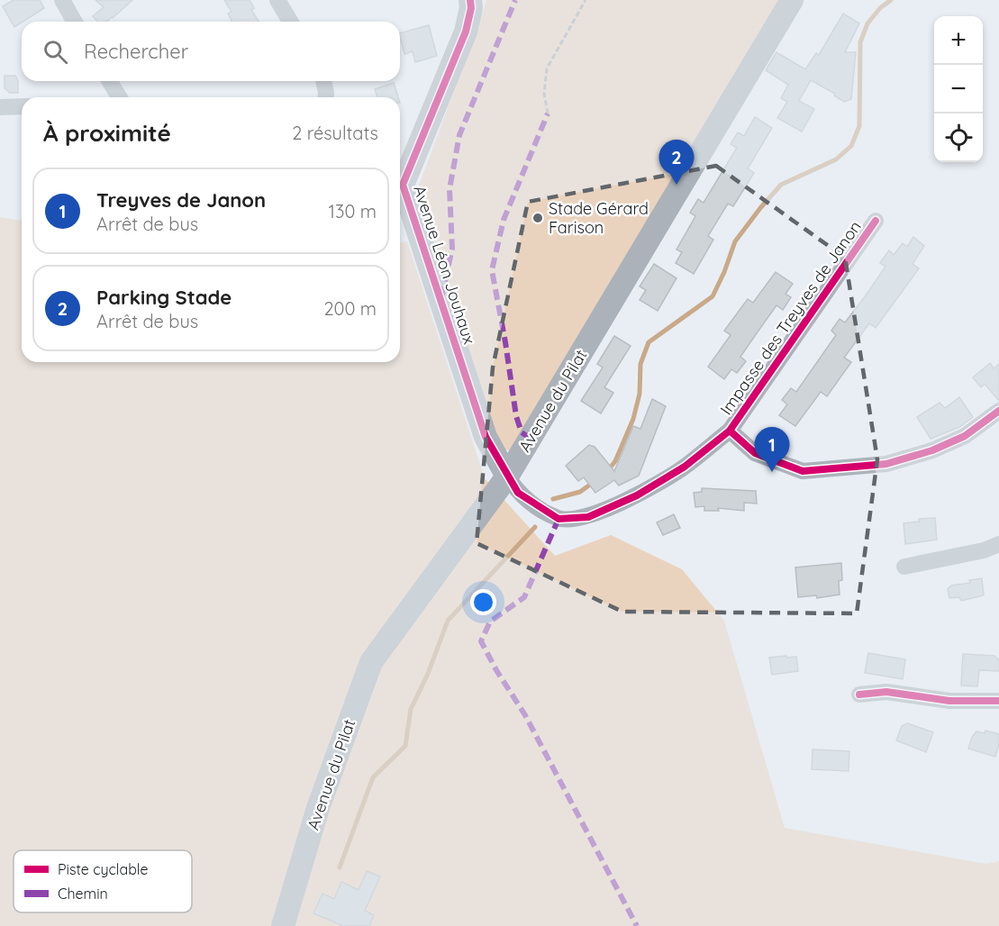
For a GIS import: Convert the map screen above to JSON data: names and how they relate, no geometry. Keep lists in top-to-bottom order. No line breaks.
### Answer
{"streets":{"main road":["Avenue Léon Jouhaux","Avenue du Pilat"],"street":["Impasse des Treyves de Janon"]},"crossings":[["Avenue Léon Jouhaux","Impasse des Treyves de Janon"],["Avenue Léon Jouhaux","Avenue du Pilat"],["Impasse des Treyves de Janon","Avenue du Pilat"]],"places":["Stade Gérard Farison"],"legend":["Piste cyclable","Chemin"],"page":{"map_buttons":["+","−"],"search":"Rechercher","heading":["À proximité","2 résultats"],"pins":["2","1"],"list":[{"mark":"1","name":"Treyves de Janon","note":"Arrêt de bus","value":"130 m"},{"mark":"2","name":"Parking Stade","note":"Arrêt de bus","value":"200 m"}]}}
